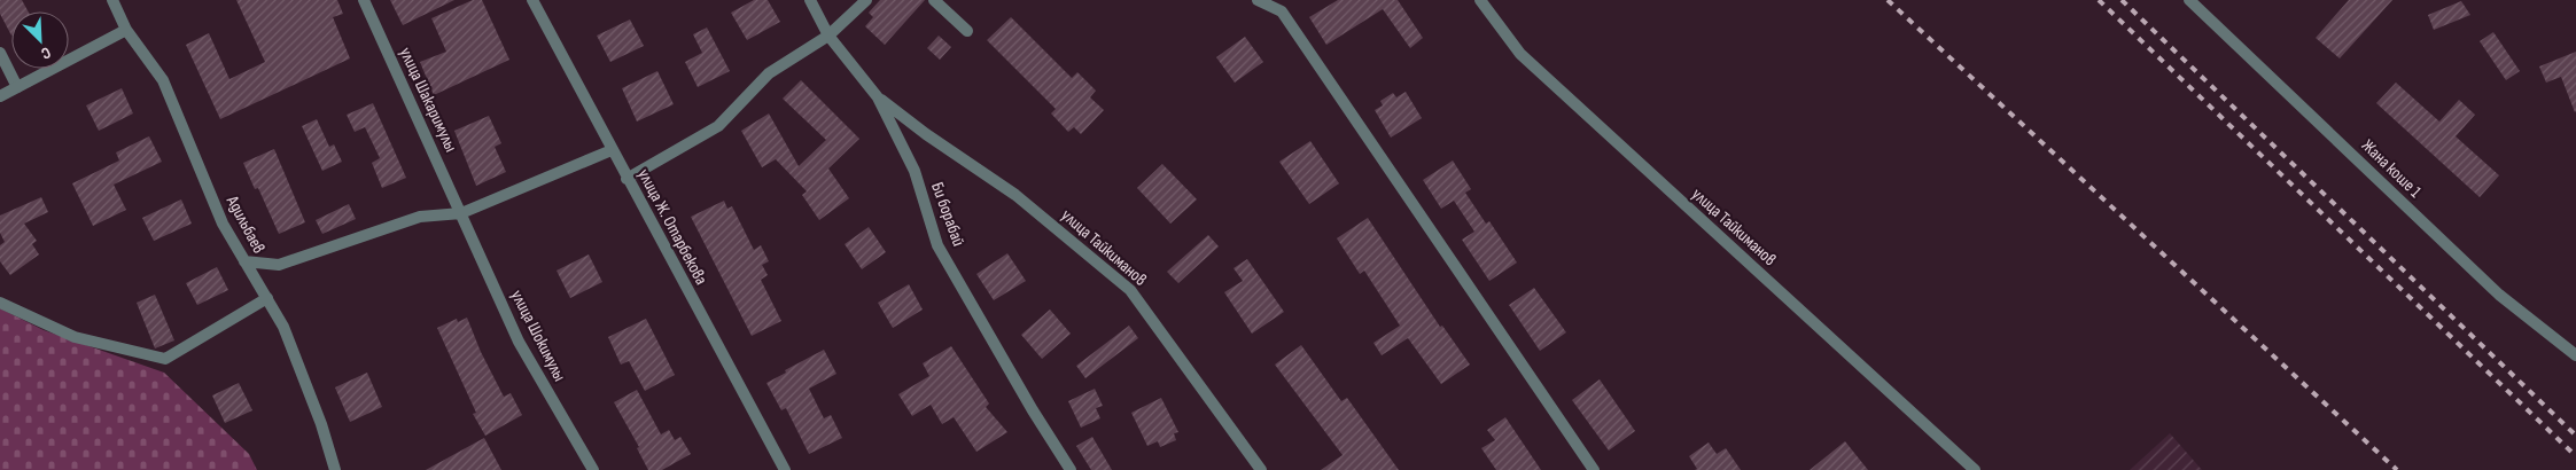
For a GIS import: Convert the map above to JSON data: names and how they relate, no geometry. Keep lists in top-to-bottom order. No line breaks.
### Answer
{"streets":{"street":["улица Шакаримулы","Жана коше 1","Би борабай","Адильбаев","улица Ж. Отарбекова","улица Тайкиманов","улица Шокимулы"]},"crossings":[["улица Шакаримулы","улица Шокимулы"],["Би борабай","улица Тайкиманов"]],"north":"bottom right"}
